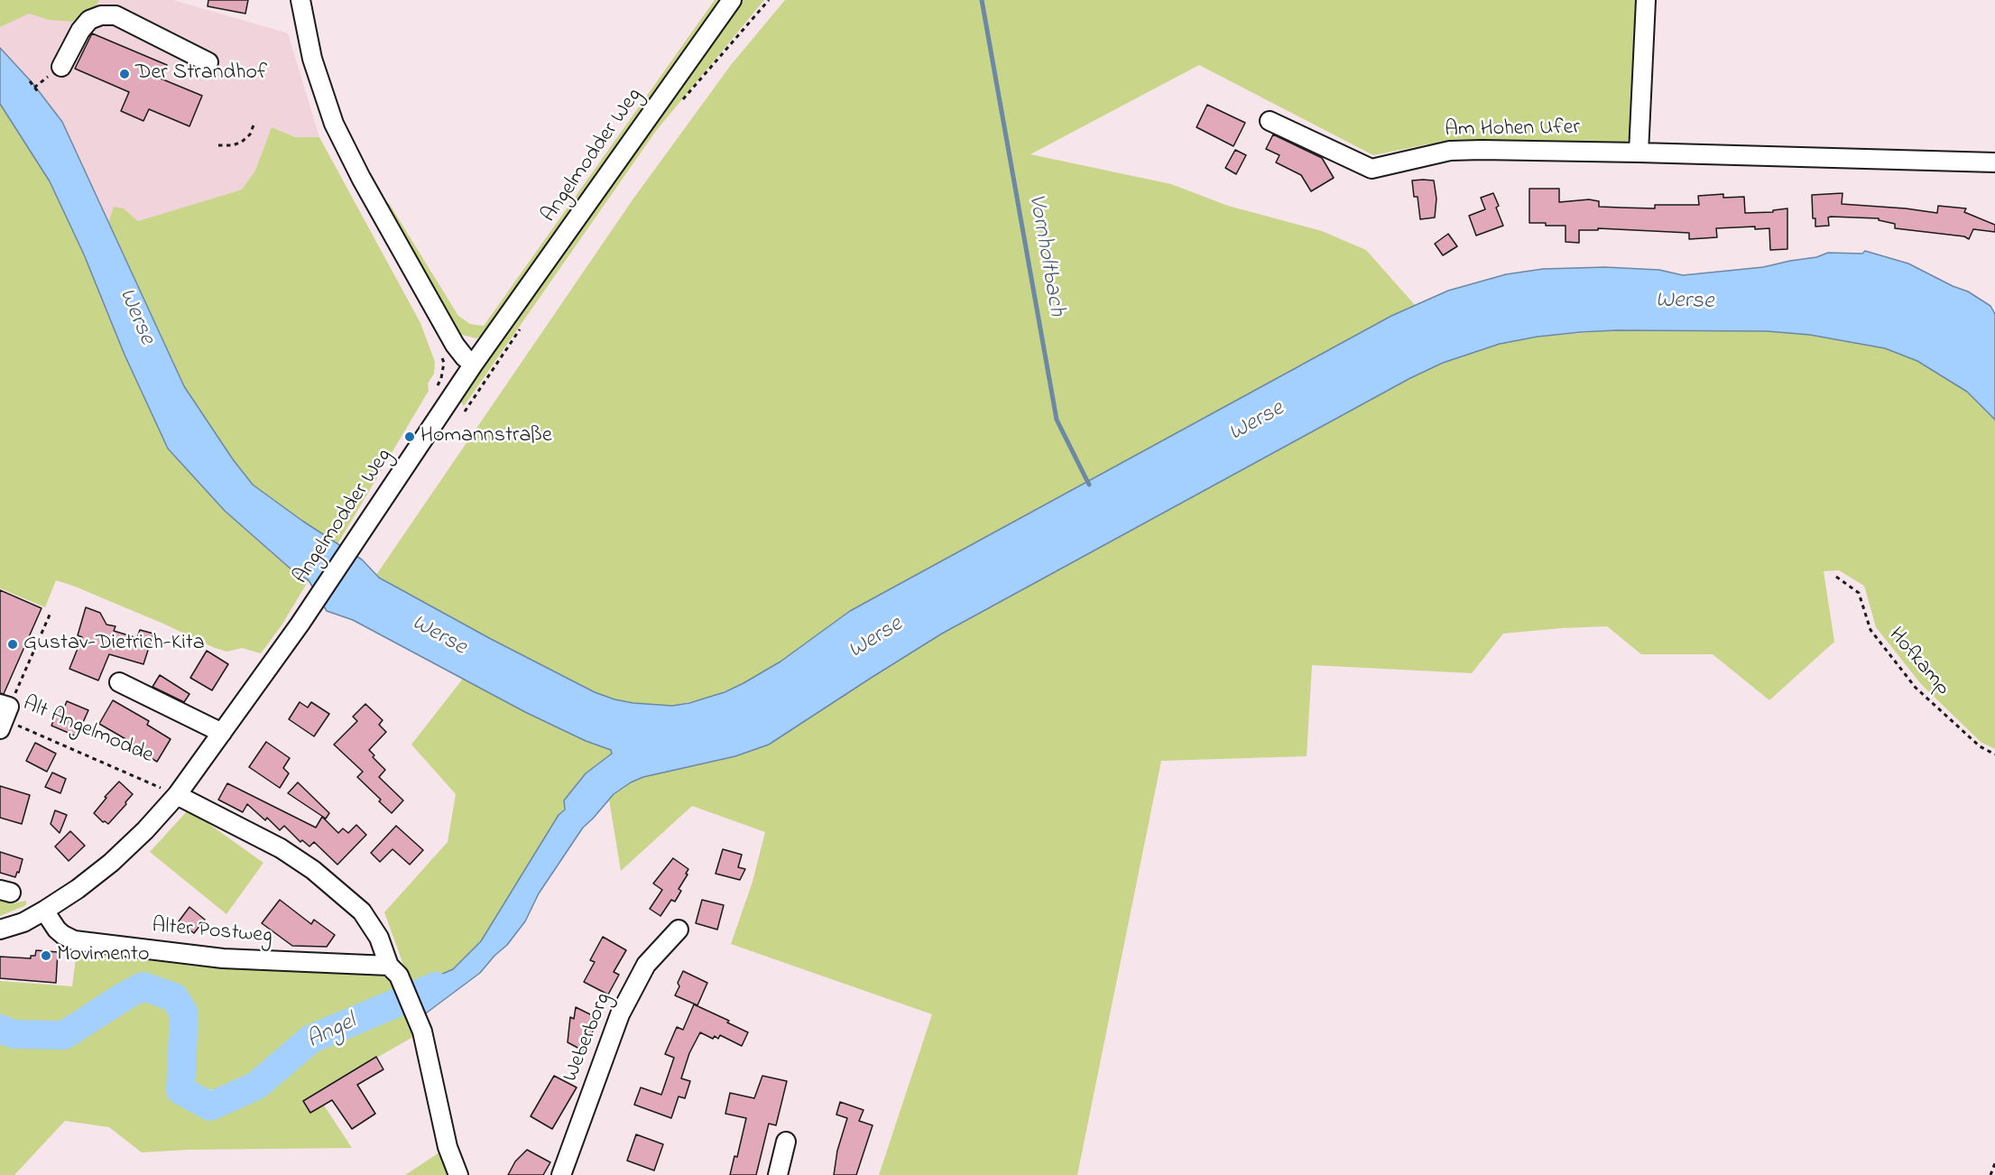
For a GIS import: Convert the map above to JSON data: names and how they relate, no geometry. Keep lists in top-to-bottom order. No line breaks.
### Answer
{"streets":{"street":["Am Hohen Ufer","Angelmodder Weg","Alter Postweg","Weberborg"],"path":["Hofkamp","Alt Angelmodde"]},"crossings":[["Angelmodder Weg","Alt Angelmodde"],["Angelmodder Weg","Alter Postweg"]],"water":["Vornholtbach","Werse","Angel"],"places":["Der Strandhof","Homannstraße","Gustav-Dietrich-Kita","Movimento"]}
